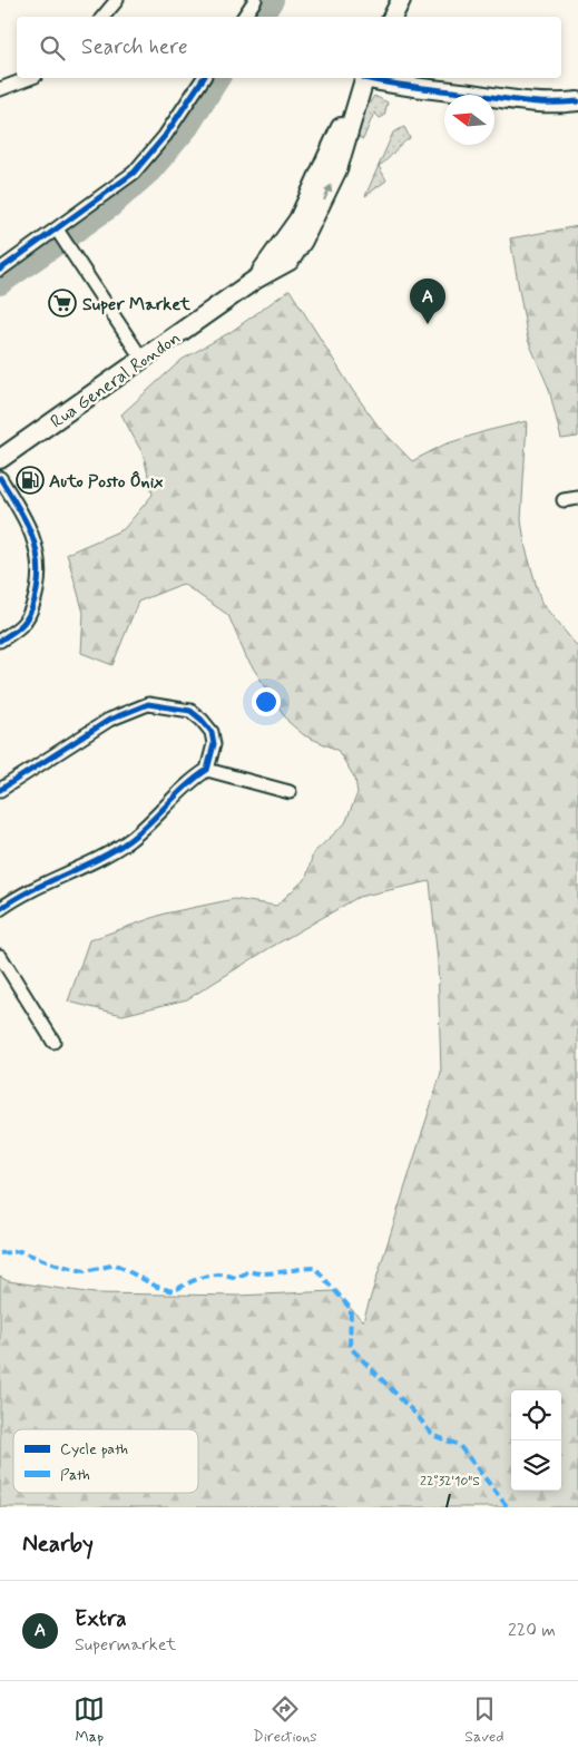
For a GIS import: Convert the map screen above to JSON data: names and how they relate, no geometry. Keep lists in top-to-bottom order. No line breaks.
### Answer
{"streets":{"main road":["Rua General Rondon"]},"places":{"supermarket":["Super Market"],"fuel station":["Auto Posto Ônix"]},"legend":["Cycle path","Path"],"north":"left","page":{"search":"Search here","pins":"A","heading":"Nearby","list":[{"mark":"A","name":"Extra","note":"Supermarket","value":"220 m"}],"nav":["Map","Directions","Saved"]},"coordinates":["22°32'10\"S"]}
